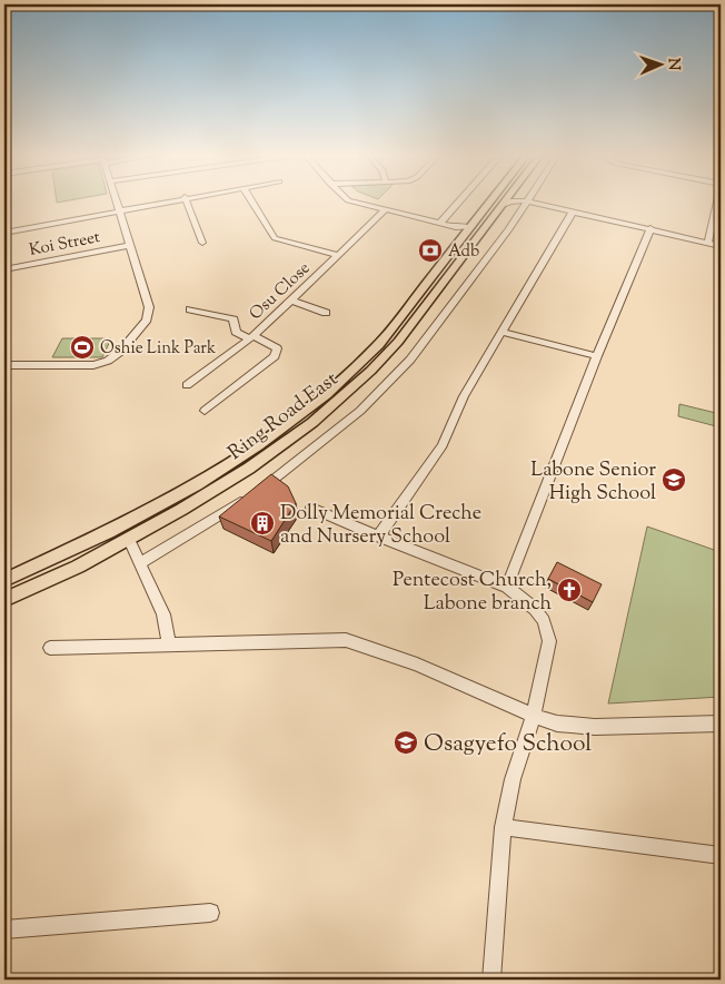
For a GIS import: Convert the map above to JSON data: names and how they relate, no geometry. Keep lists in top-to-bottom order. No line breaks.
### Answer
{"streets":{"main road":["Ring Road East"],"street":["Koi Street","Osu Close"]},"places":{"bank":["Adb"],"sports":["Oshie Link Park"],"school or university":["Labone Senior High School","Osagyefo School"],"building":["Dolly Memorial Creche and Nursery School"],"church":["Pentecost Church, Labone branch"]},"north":"right"}
